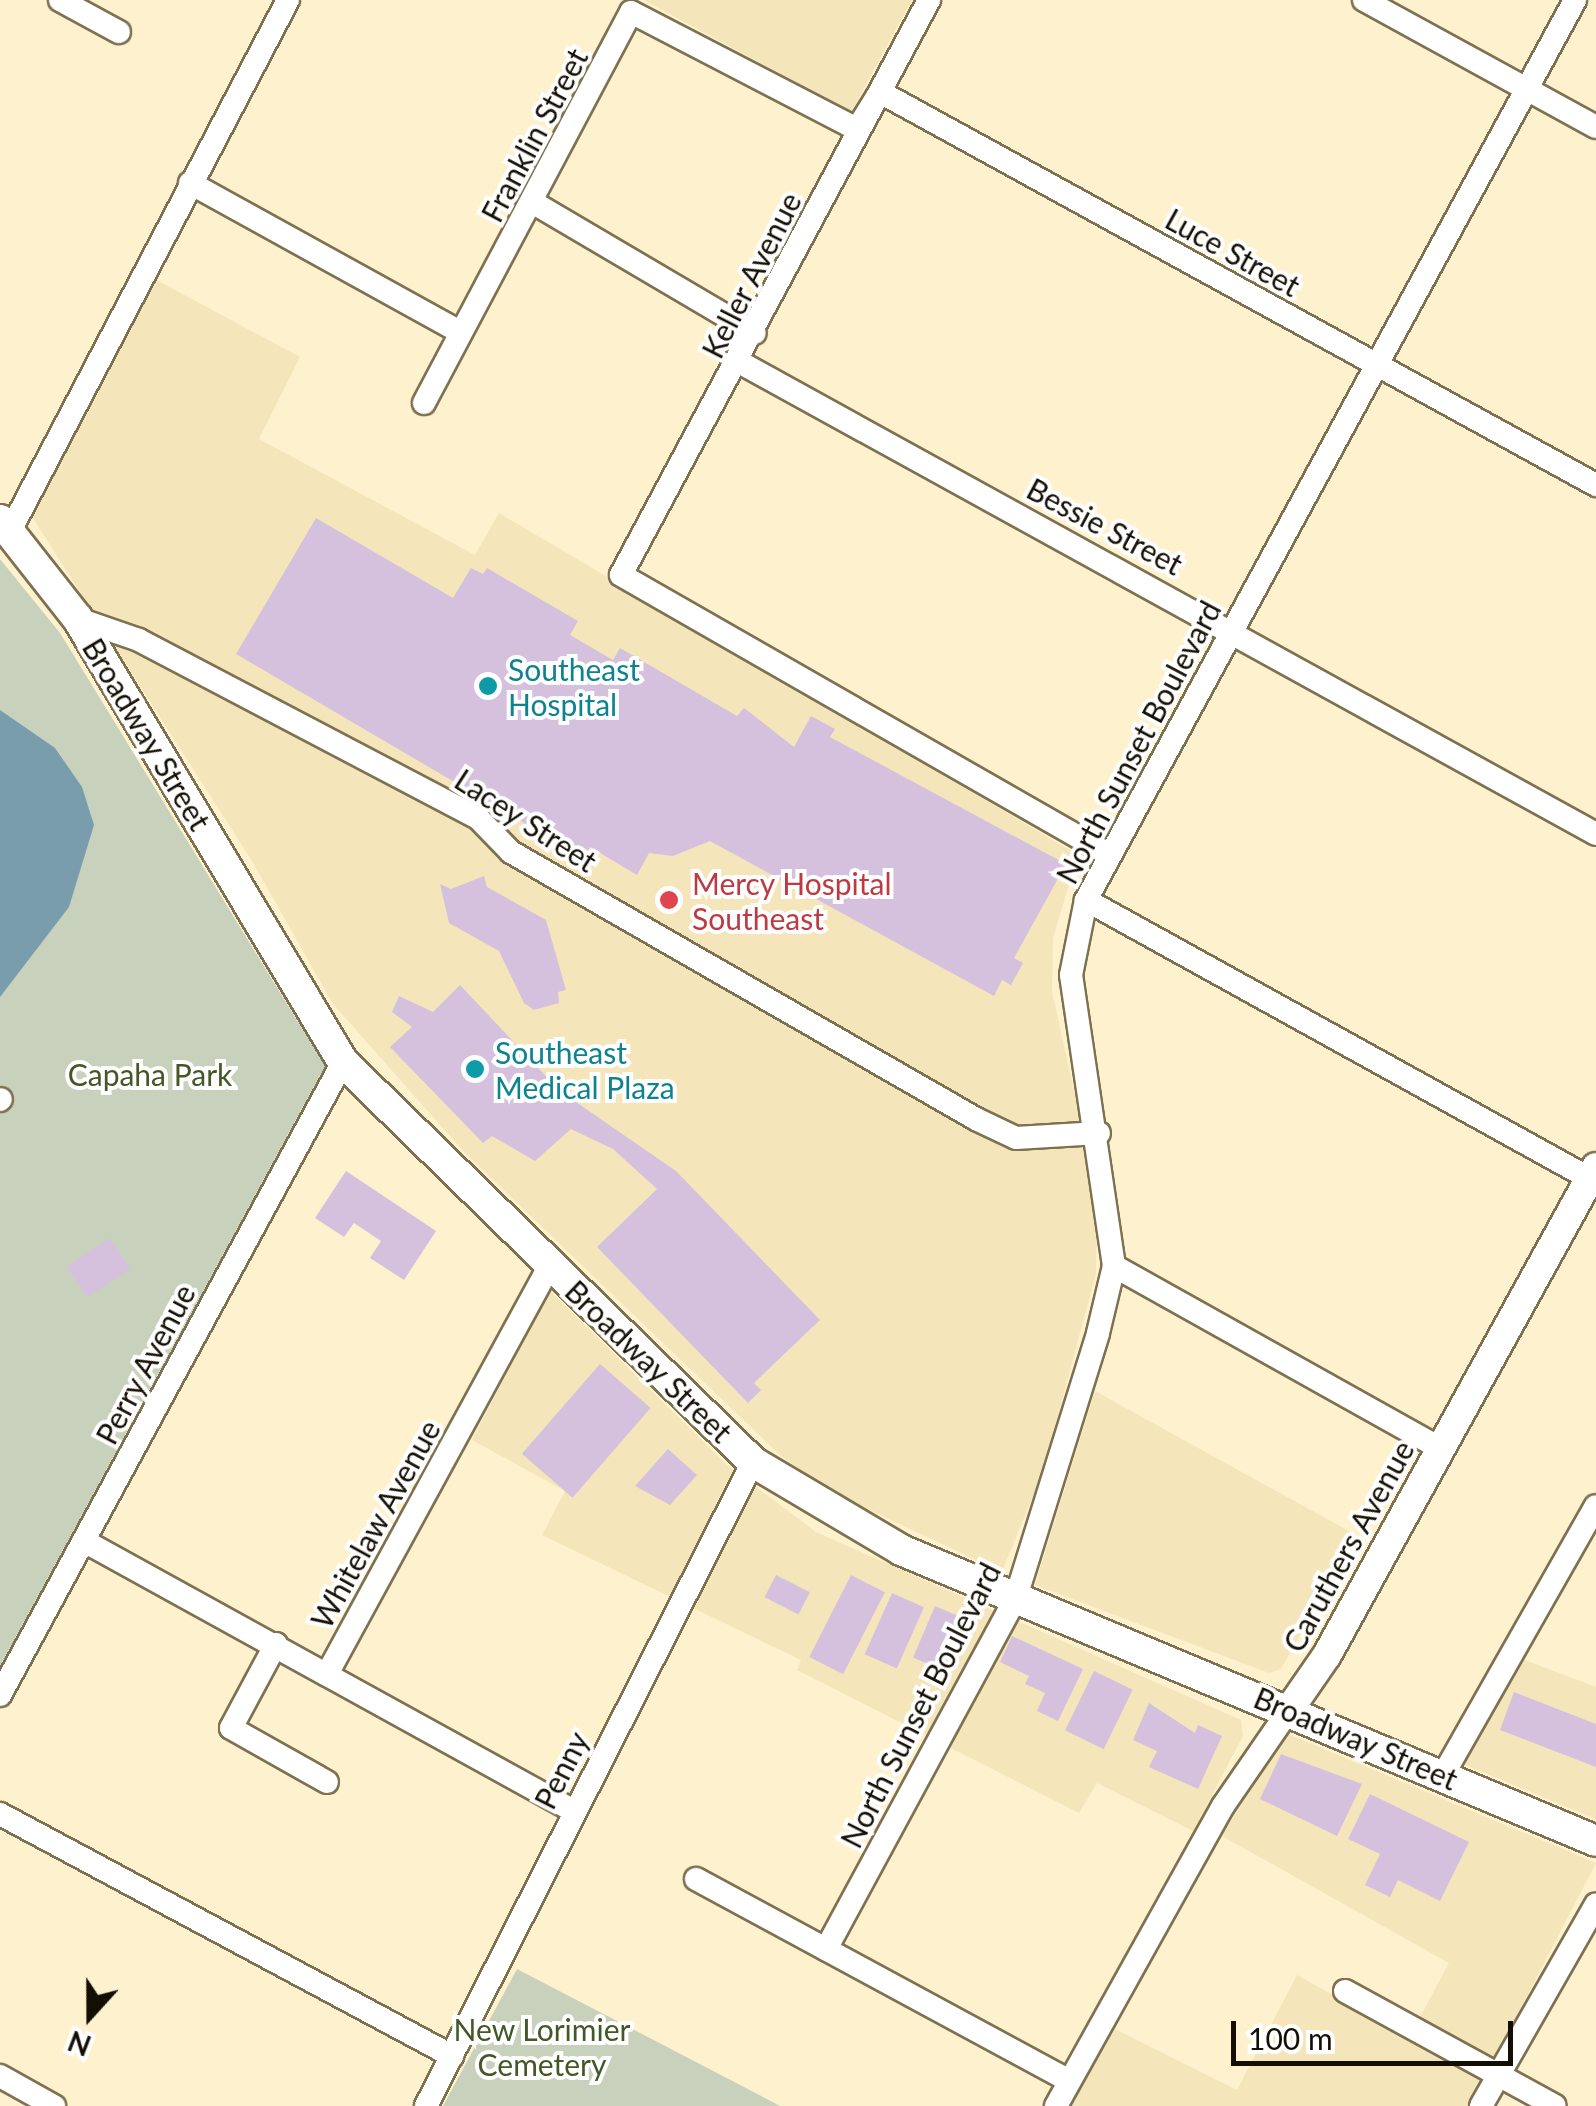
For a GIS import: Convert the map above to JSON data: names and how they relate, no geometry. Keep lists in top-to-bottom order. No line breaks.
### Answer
{"streets":{"main road":["Broadway Street"],"street":["Franklin Street","Luce Street","Keller Avenue","Bessie Street","North Sunset Boulevard","Lacey Street","Perry Avenue","Whitelaw Avenue","Caruthers Avenue","Penny"]},"crossings":[["Franklin Street","Luce Street"],["Franklin Street","Keller Avenue"],["Luce Street","Keller Avenue"],["Luce Street","North Sunset Boulevard"],["Keller Avenue","Bessie Street"],["Keller Avenue","North Sunset Boulevard"],["Bessie Street","North Sunset Boulevard"],["Broadway Street","North Sunset Boulevard"],["Broadway Street","Lacey Street"],["Broadway Street","Perry Avenue"],["Broadway Street","Whitelaw Avenue"],["Broadway Street","Caruthers Avenue"],["Broadway Street","Penny"],["North Sunset Boulevard","Lacey Street"],["Perry Avenue","Whitelaw Avenue"]],"parks":["Capaha Park","New Lorimier Cemetery"],"places":["Southeast Hospital","Mercy Hospital Southeast","Southeast Medical Plaza"],"scale_bar":"100 m","north":"bottom"}
